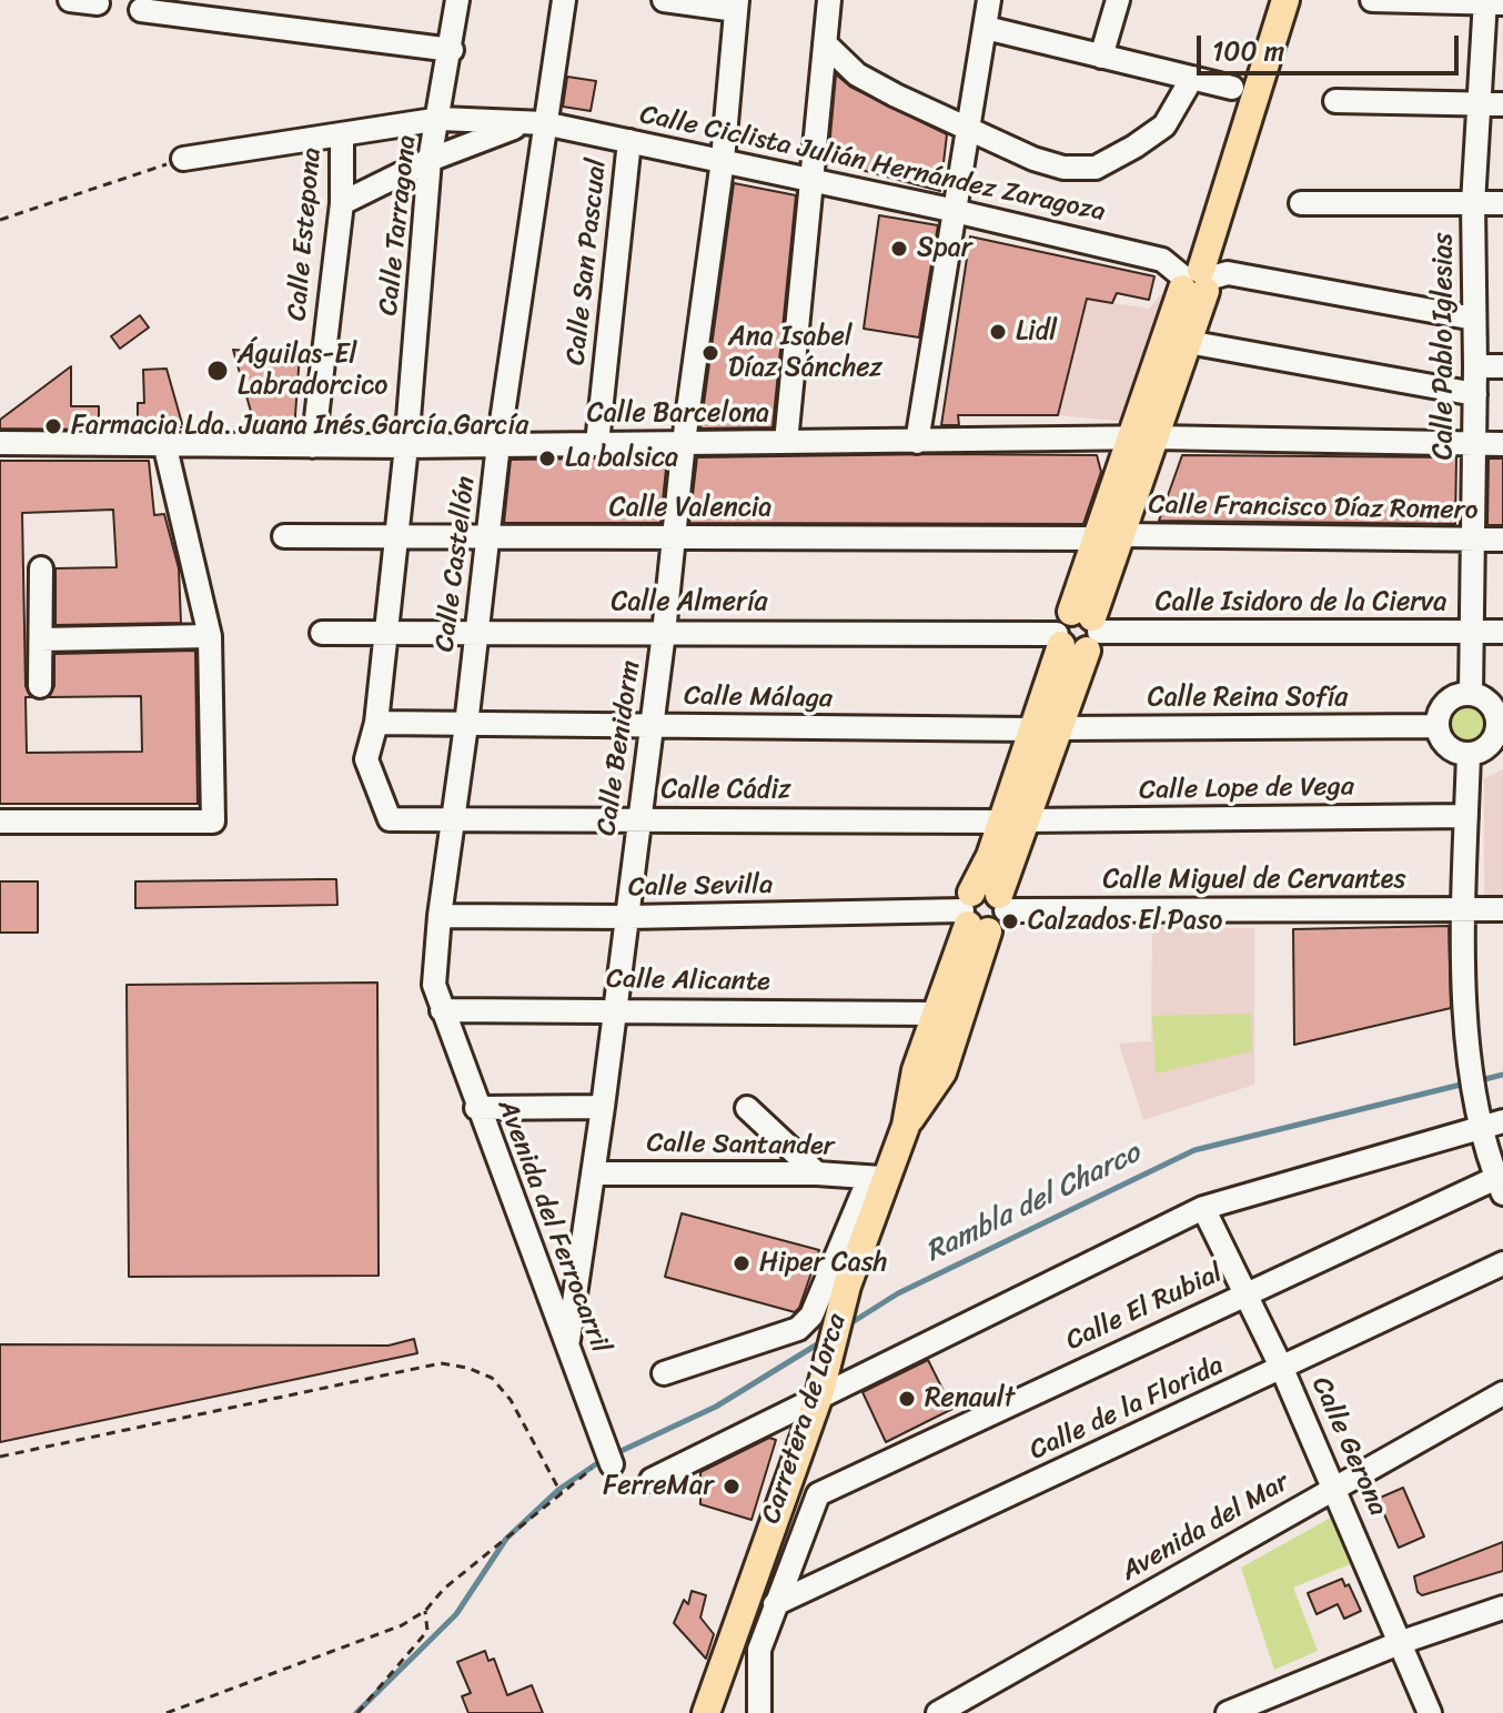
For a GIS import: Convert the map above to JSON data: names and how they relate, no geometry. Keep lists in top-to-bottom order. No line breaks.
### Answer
{"streets":{"main road":["Carretera de Lorca"],"street":["Calle Ciclista Julián Hernández Zaragoza","Calle Tarragona","Calle Estepona","Calle San Pascual","Calle Pablo Iglesias","Calle Barcelona","Calle Valencia","Calle Francisco Díaz Romero","Calle Castellón","Calle Almería","Calle Isidoro de la Cierva","Calle Málaga","Calle Reina Sofía","Calle Benidorm","Calle Lope de Vega","Calle Cádiz","Calle Miguel de Cervantes","Calle Sevilla","Calle Alicante","Calle Santander","Avenida del Ferrocarril","Calle El Rubial","Calle de la Florida","Calle Gerona","Avenida del Mar"]},"crossings":[["Calle Ciclista Julián Hernández Zaragoza","Calle Tarragona"],["Calle Ciclista Julián Hernández Zaragoza","Calle Estepona"],["Calle Ciclista Julián Hernández Zaragoza","Calle San Pascual"],["Calle Ciclista Julián Hernández Zaragoza","Calle Castellón"],["Calle Ciclista Julián Hernández Zaragoza","Calle Benidorm"],["Calle Ciclista Julián Hernández Zaragoza","Carretera de Lorca"],["Calle Tarragona","Calle Barcelona"],["Calle Tarragona","Calle Valencia"],["Calle Tarragona","Calle Almería"],["Calle Tarragona","Calle Málaga"],["Calle Tarragona","Calle Cádiz"],["Calle Estepona","Calle Barcelona"],["Calle San Pascual","Calle Barcelona"],["Calle Pablo Iglesias","Calle Francisco Díaz Romero"],["Calle Pablo Iglesias","Calle Isidoro de la Cierva"],["Calle Pablo Iglesias","Calle Reina Sofía"],["Calle Barcelona","Calle Castellón"],["Calle Barcelona","Calle Benidorm"],["Calle Barcelona","Carretera de Lorca"],["Calle Valencia","Calle Francisco Díaz Romero"],["Calle Valencia","Calle Castellón"],["Calle Valencia","Calle Benidorm"],["Calle Valencia","Carretera de Lorca"],["Calle Francisco Díaz Romero","Carretera de Lorca"],["Calle Castellón","Calle Almería"],["Calle Castellón","Calle Málaga"],["Calle Castellón","Calle Cádiz"],["Calle Castellón","Calle Sevilla"],["Calle Castellón","Calle Alicante"],["Calle Castellón","Avenida del Ferrocarril"],["Calle Almería","Calle Isidoro de la Cierva"],["Calle Almería","Calle Benidorm"],["Calle Almería","Carretera de Lorca"],["Calle Isidoro de la Cierva","Carretera de Lorca"],["Calle Málaga","Calle Reina Sofía"],["Calle Málaga","Calle Benidorm"],["Calle Málaga","Calle Cádiz"],["Calle Málaga","Carretera de Lorca"],["Calle Reina Sofía","Carretera de Lorca"],["Calle Benidorm","Calle Cádiz"],["Calle Benidorm","Calle Sevilla"],["Calle Benidorm","Calle Alicante"],["Calle Benidorm","Calle Santander"],["Calle Benidorm","Avenida del Ferrocarril"],["Calle Lope de Vega","Carretera de Lorca"],["Calle Cádiz","Carretera de Lorca"],["Calle Miguel de Cervantes","Carretera de Lorca"],["Calle Sevilla","Carretera de Lorca"],["Calle Alicante","Avenida del Ferrocarril"],["Calle Alicante","Carretera de Lorca"],["Calle Santander","Carretera de Lorca"],["Calle El Rubial","Calle Gerona"],["Calle de la Florida","Calle Gerona"],["Calle Gerona","Avenida del Mar"]],"water":["Rambla del Charco"],"places":["Spar","Lidl","Ana Isabel Díaz Sánchez","Águilas-El Labradorcico","Farmacia Lda. Juana Inés García García","La balsica","Calzados El Paso","Hiper Cash","Renault","FerreMar"],"scale_bar":"100 m"}
